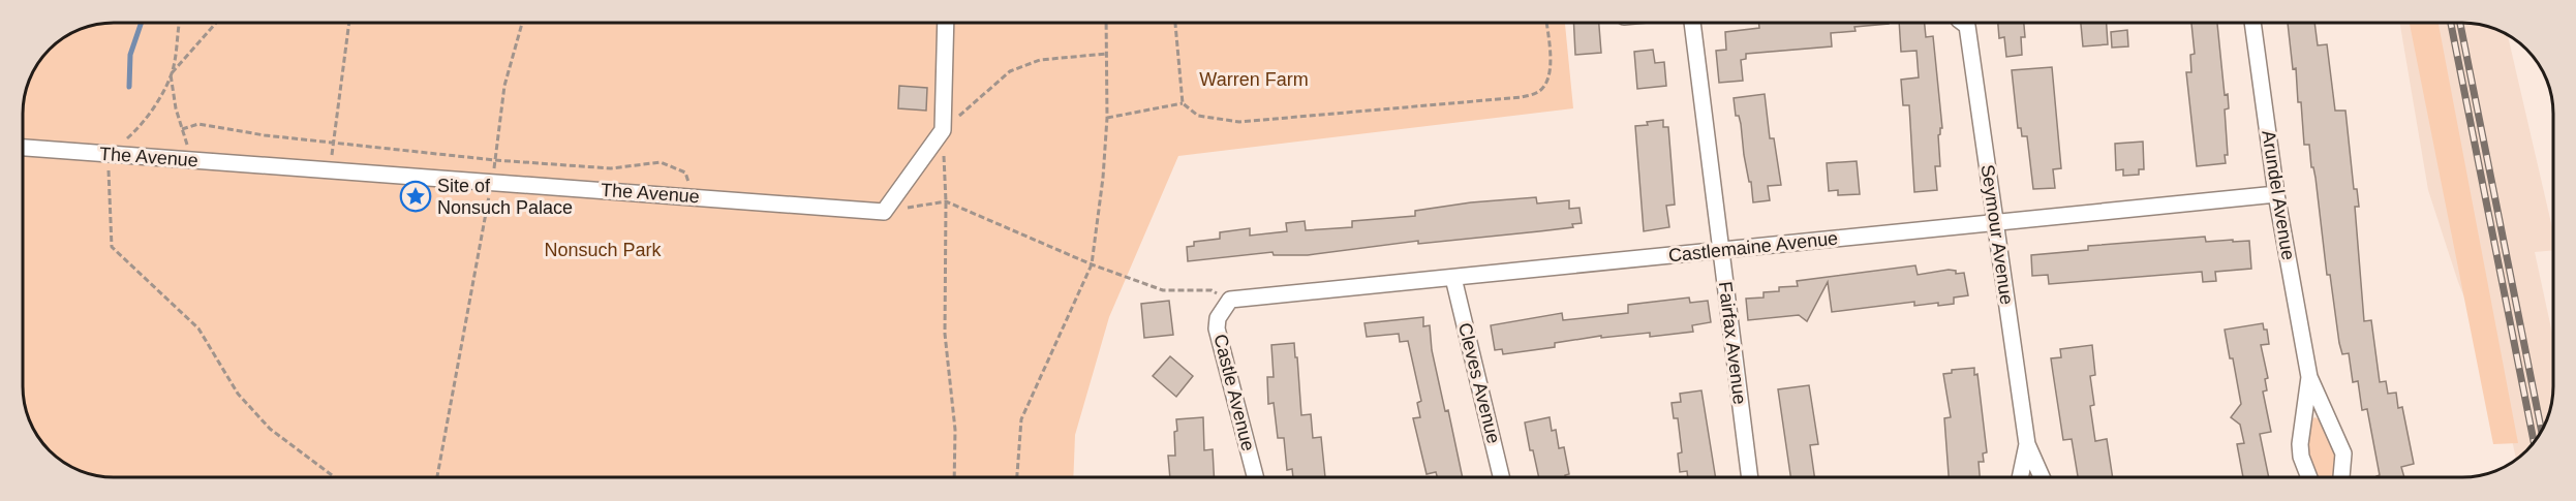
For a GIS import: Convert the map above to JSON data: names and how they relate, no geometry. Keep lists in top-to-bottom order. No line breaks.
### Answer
{"streets":{"street":["The Avenue","Arundel Avenue","Seymour Avenue","Castlemaine Avenue","Fairfax Avenue","Cleves Avenue","Castle Avenue"]},"crossings":[["Arundel Avenue","Castlemaine Avenue"],["Seymour Avenue","Castlemaine Avenue"],["Castlemaine Avenue","Fairfax Avenue"],["Castlemaine Avenue","Cleves Avenue"],["Castlemaine Avenue","Castle Avenue"]],"parks":["Warren Farm","Nonsuch Park"],"places":{"place":["Site of Nonsuch Palace"]}}
